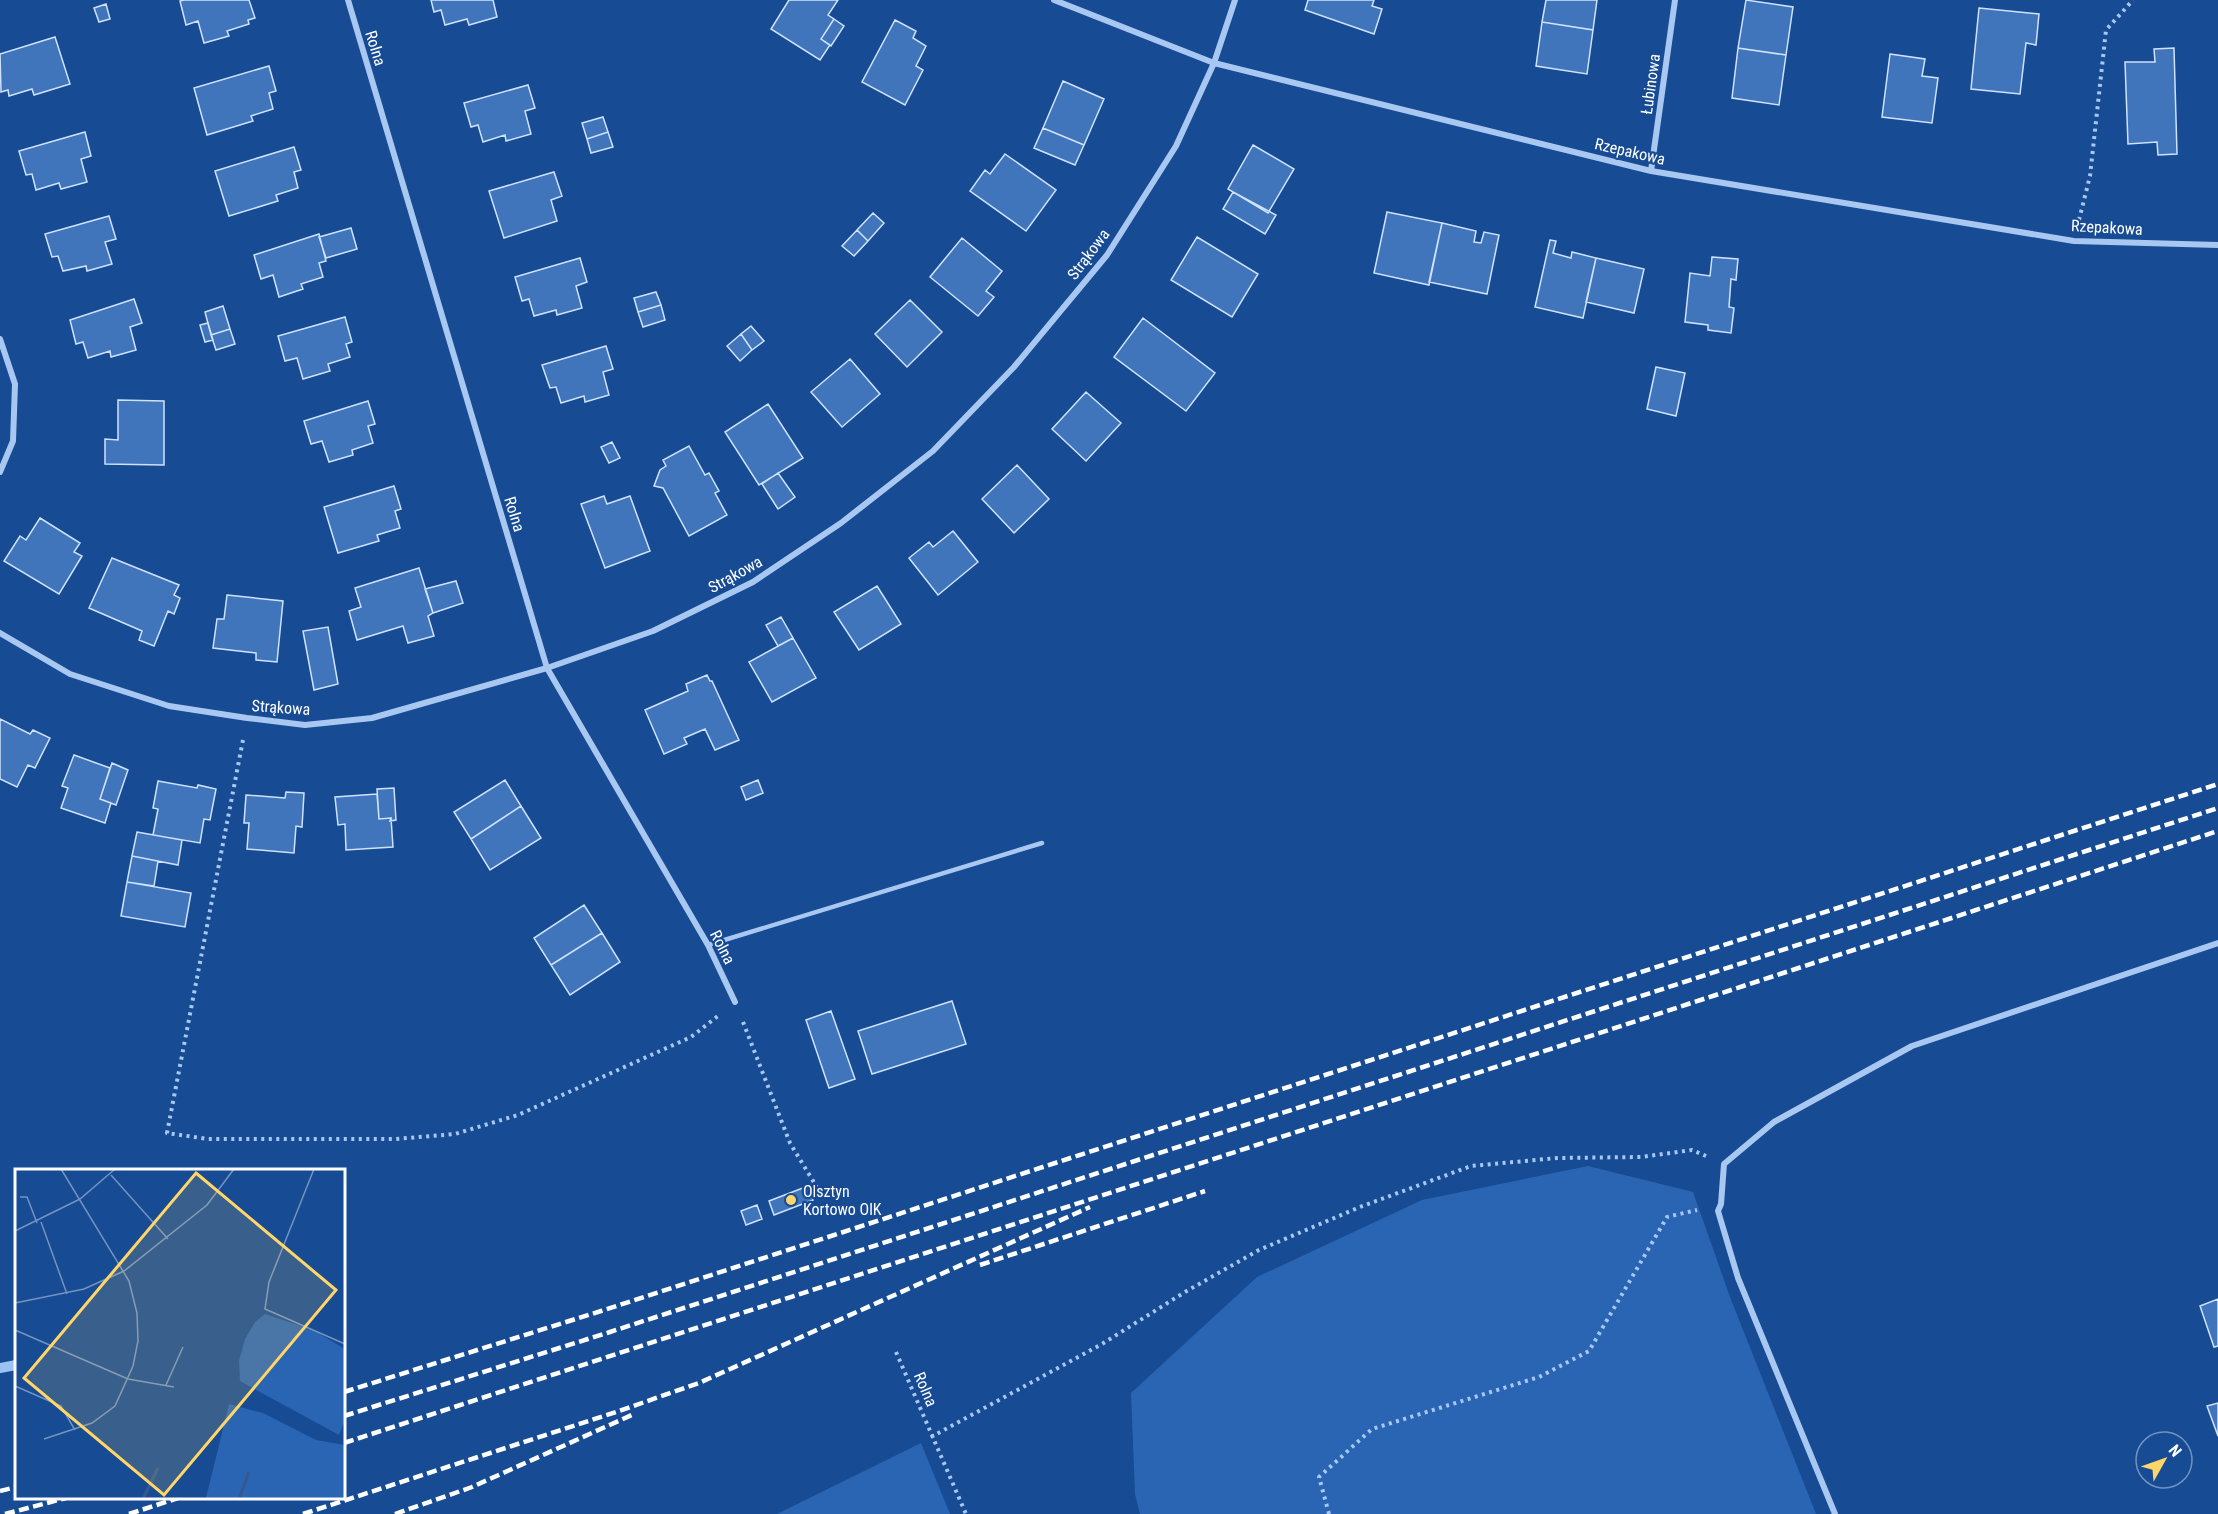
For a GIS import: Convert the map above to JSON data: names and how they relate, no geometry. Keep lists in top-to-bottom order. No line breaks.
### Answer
{"streets":{"street":["Rolna","Łubinowa","Rzepakowa","Strąkowa"]},"crossings":[["Rolna","Strąkowa"],["Łubinowa","Rzepakowa"],["Rzepakowa","Strąkowa"]],"places":["Olsztyn Kortowo OlK"],"north":"top right"}
